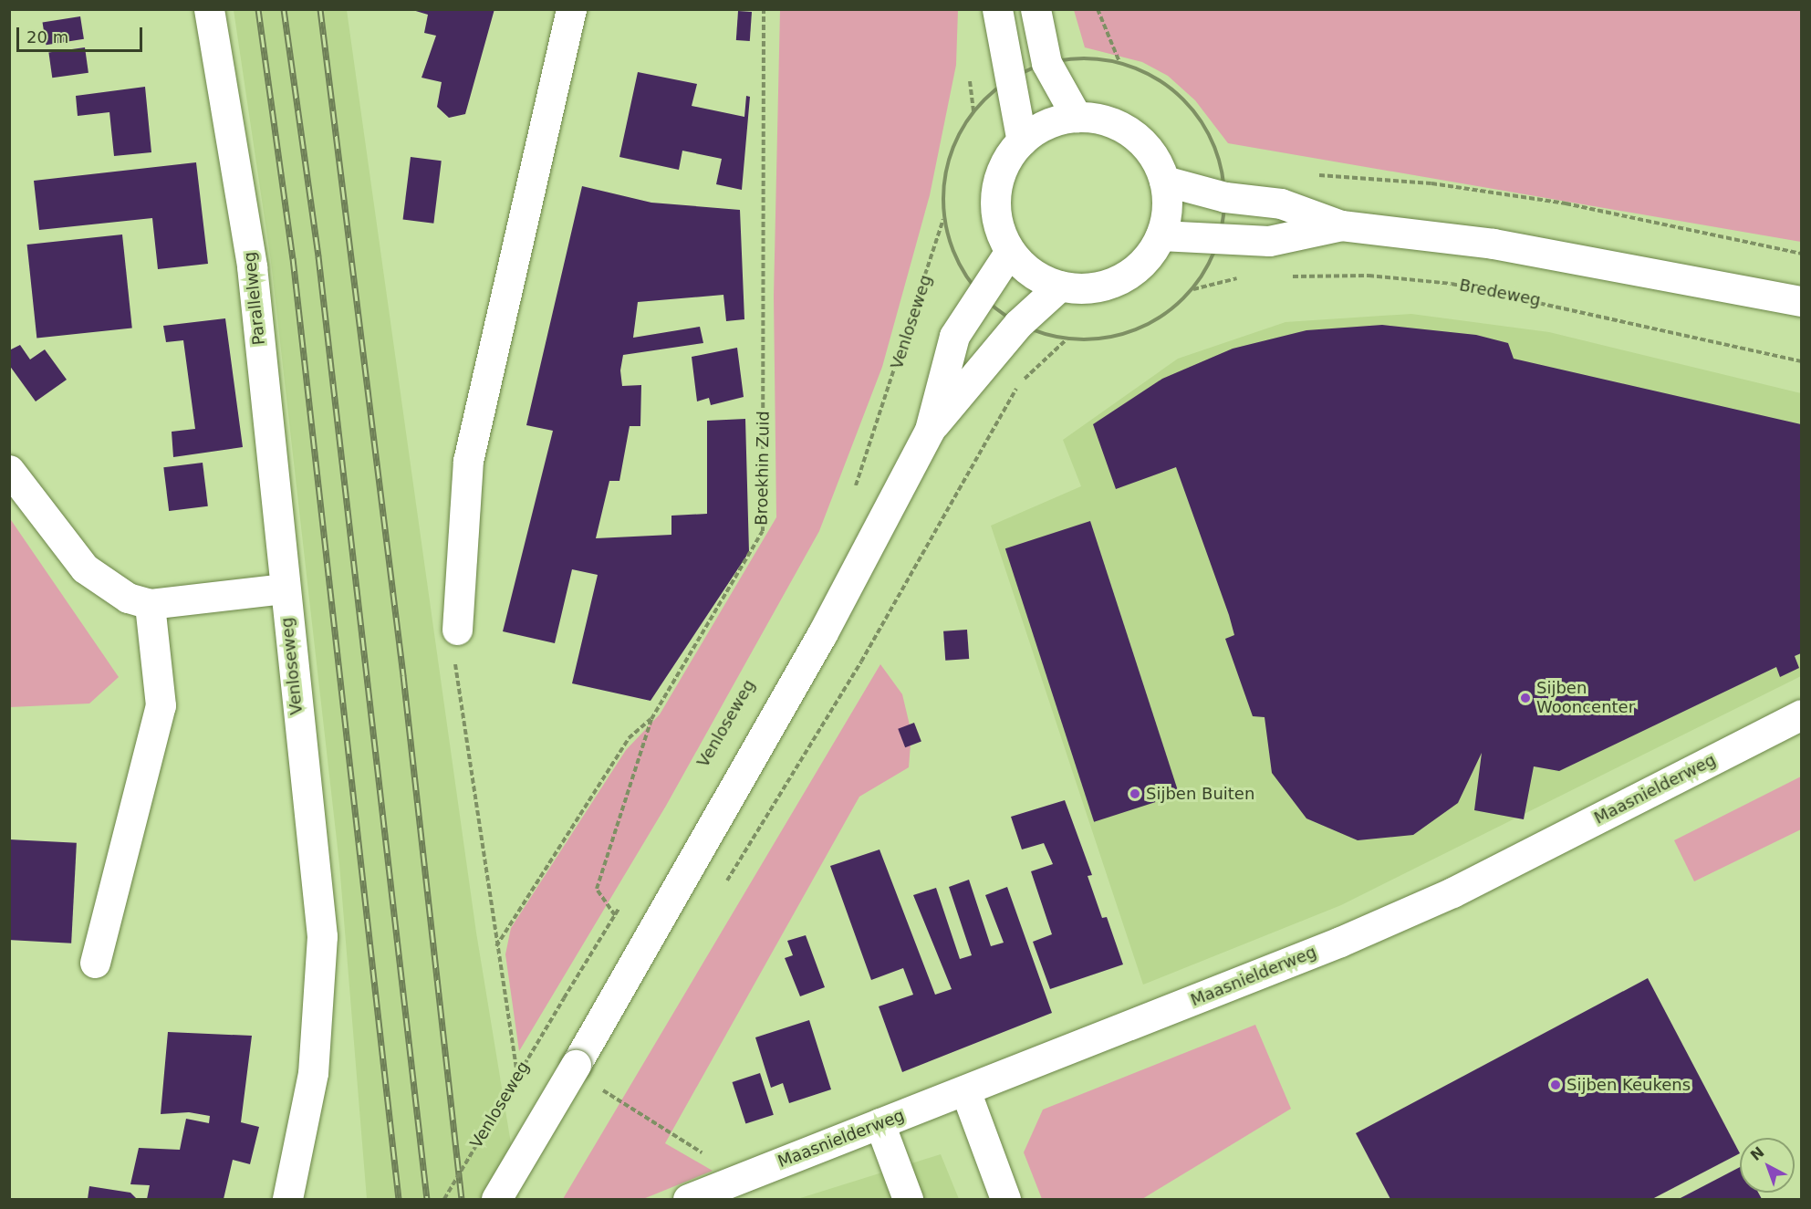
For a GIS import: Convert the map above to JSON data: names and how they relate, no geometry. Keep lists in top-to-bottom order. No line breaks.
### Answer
{"streets":{"street":["Parallelweg","Venloseweg","Maasnielderweg"],"path":["Bredeweg","Broekhin Zuid"]},"crossings":[["Parallelweg","Venloseweg"],["Venloseweg","Broekhin Zuid"]],"places":["Sijben Wooncenter","Sijben Buiten","Sijben Keukens"],"scale_bar":"20 m","north":"top left"}
